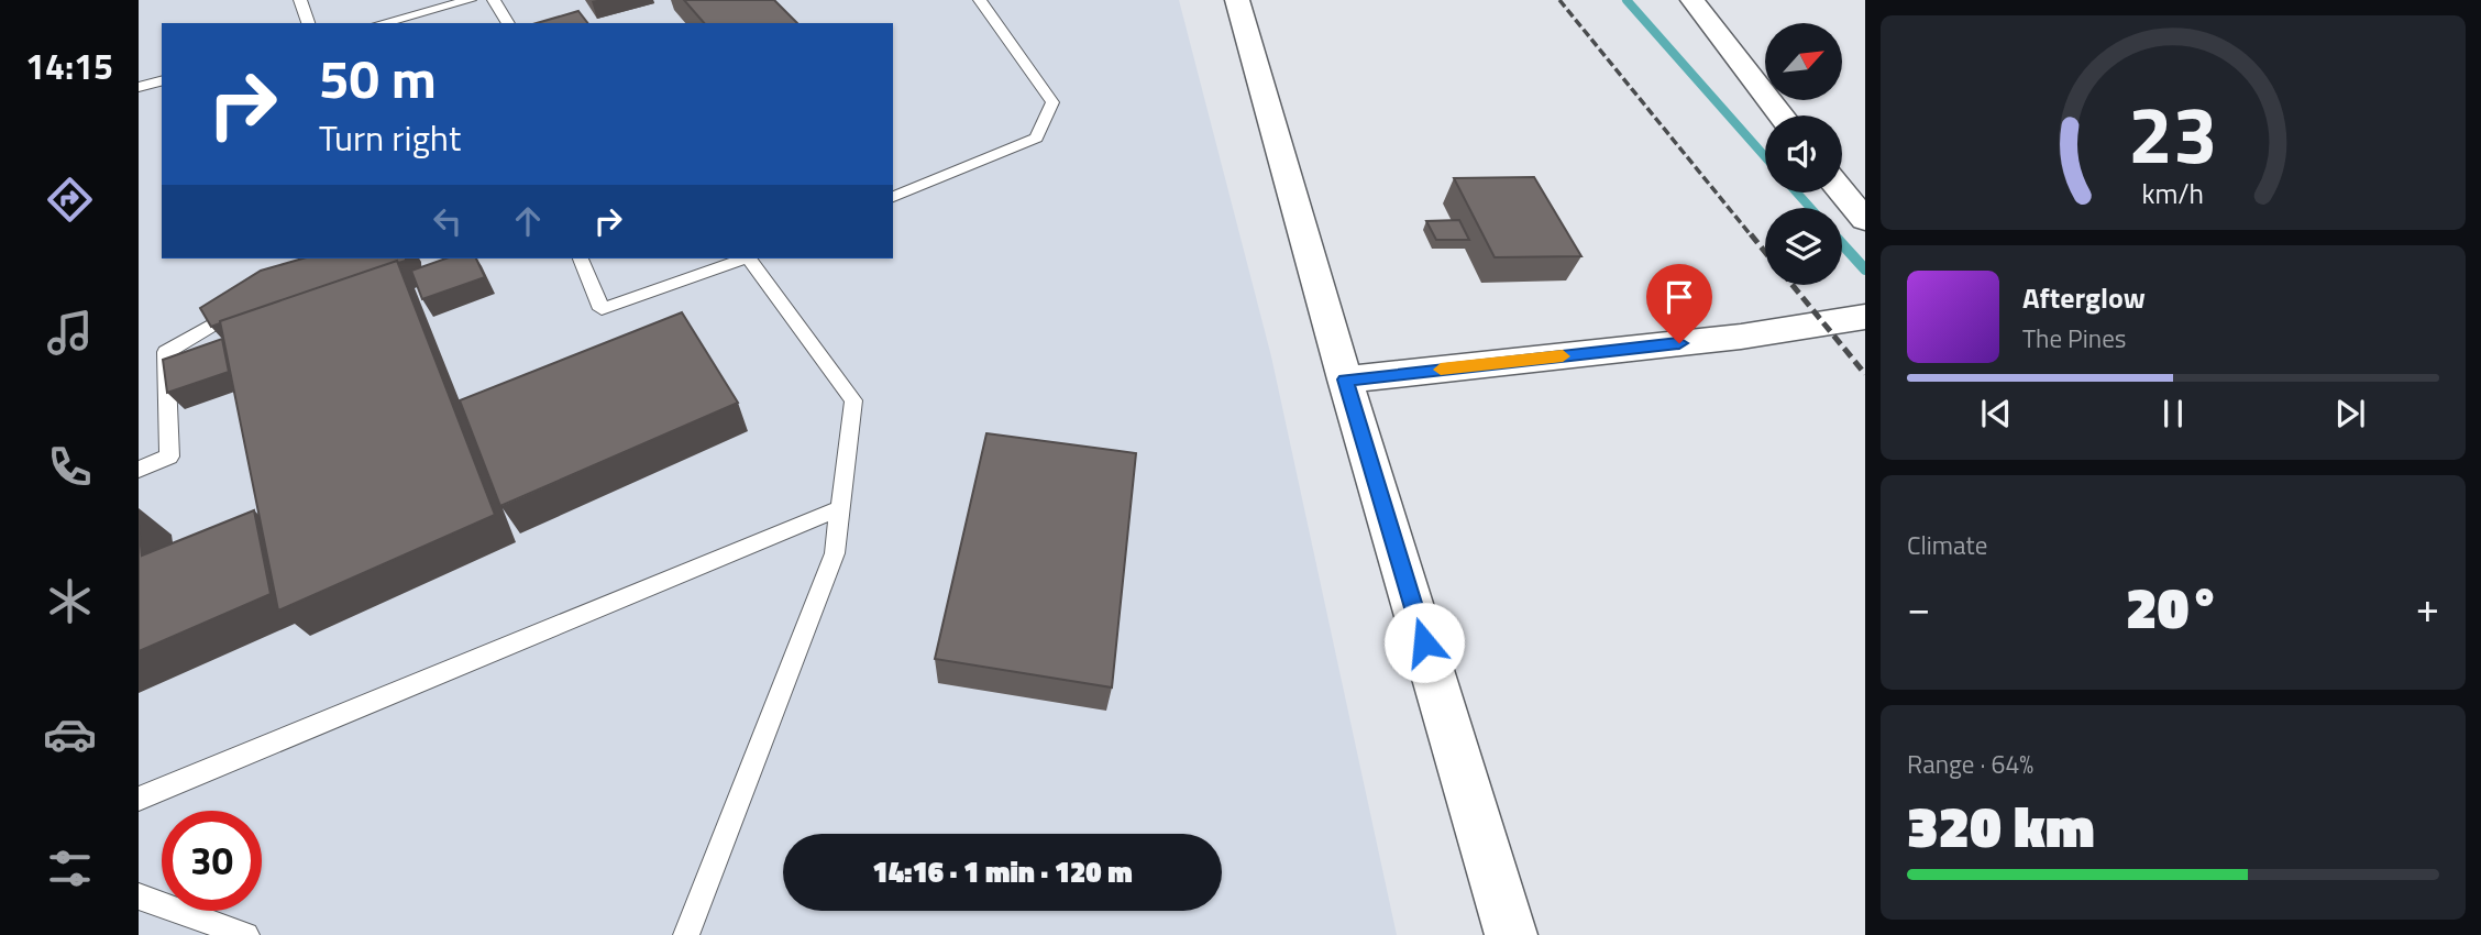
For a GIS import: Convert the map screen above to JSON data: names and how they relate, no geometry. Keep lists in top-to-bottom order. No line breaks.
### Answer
{"north":"top right","page":{"tabs":"14:15","turn":["50 m","Turn right"],"song":["Afterglow","The Pines"],"tile":["Climate",["Range · 64%","320 km"]],"heat":["−","20°","+"],"limit":"30","trip":"14:16 · 1 min · 120 m","gauge":["23","km/h"]}}
